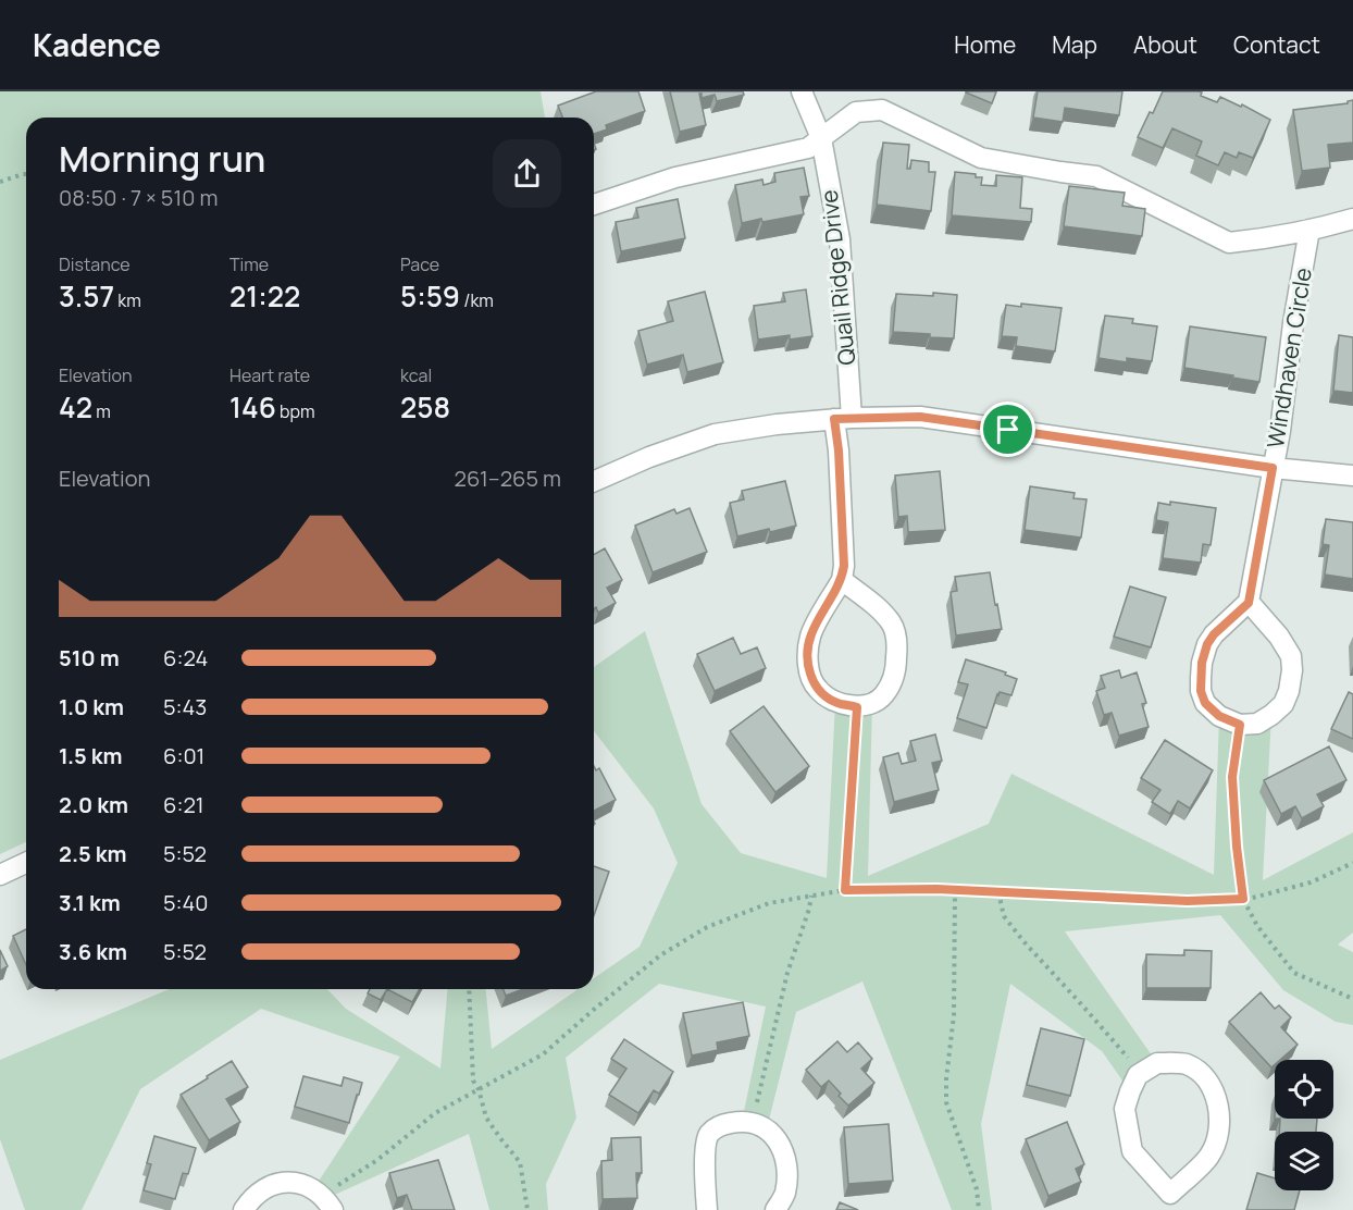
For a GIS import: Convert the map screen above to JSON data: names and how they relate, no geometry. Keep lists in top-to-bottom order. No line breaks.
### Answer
{"streets":{"street":["Quail Ridge Drive","Windhaven Circle"]},"page":{"header":"Kadence","nav":["Home","Map","About","Contact"],"heading":["Morning run","08:50 · 7 × 510 m"],"stats":[["Distance","3.57 km"],["Time","21:22"],["Pace","5:59 /km"],["Elevation","42 m"],["Heart rate","146 bpm"],["kcal","258"]],"chart":["Elevation","261–265 m"],"list":[{"name":"510 m","note":"6:24"},{"name":"1.0 km","note":"5:43"},{"name":"1.5 km","note":"6:01"},{"name":"2.0 km","note":"6:21"},{"name":"2.5 km","note":"5:52"},{"name":"3.1 km","note":"5:40"},{"name":"3.6 km","note":"5:52"}]}}
